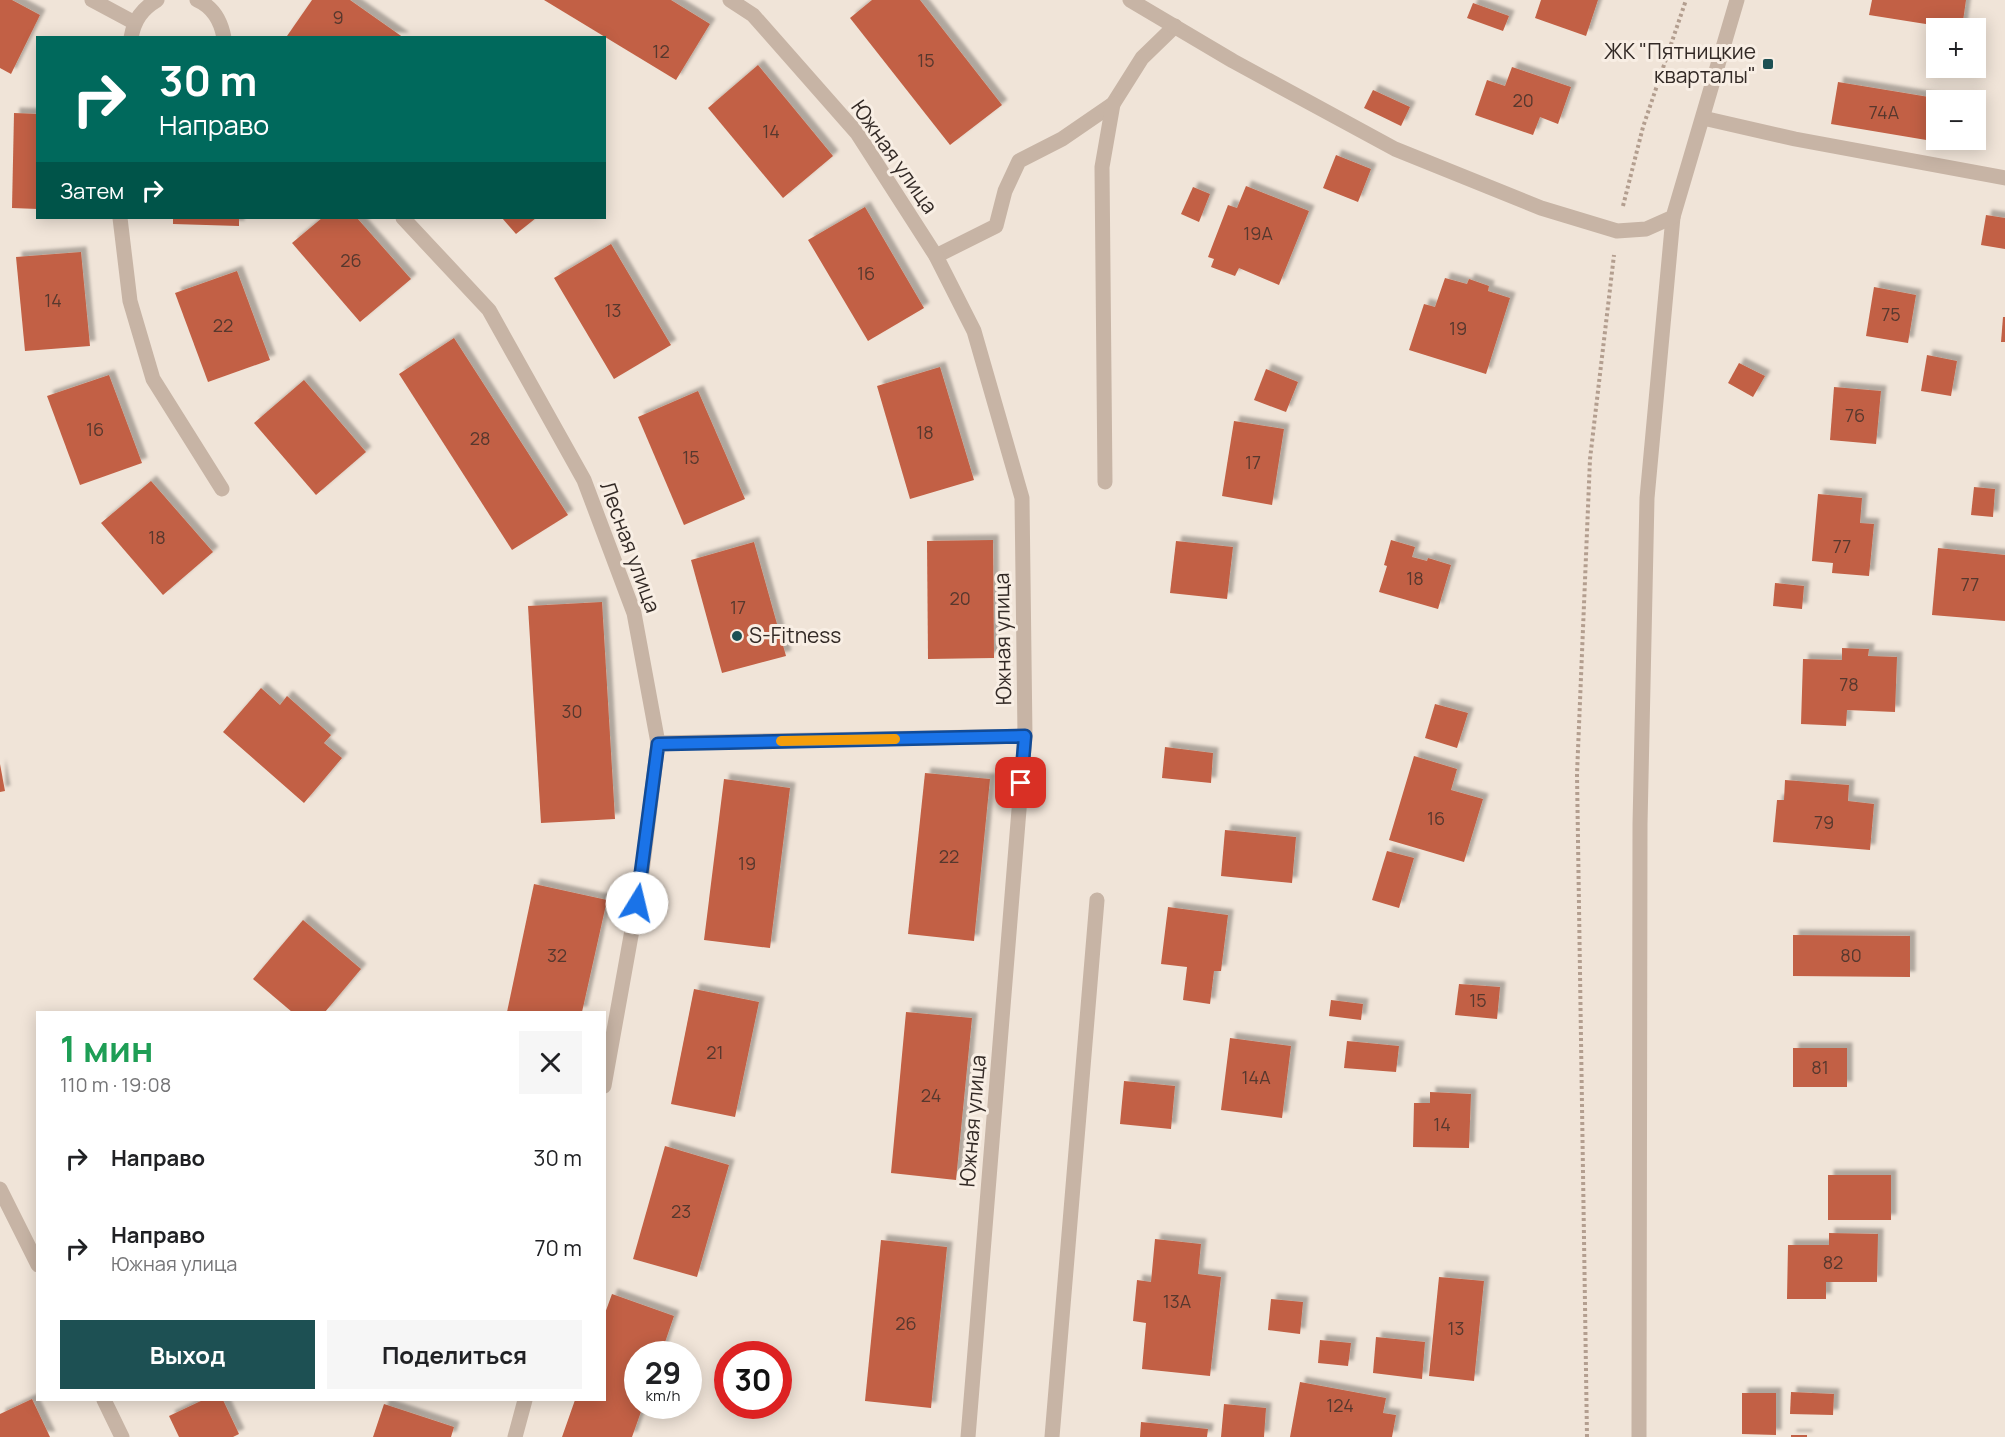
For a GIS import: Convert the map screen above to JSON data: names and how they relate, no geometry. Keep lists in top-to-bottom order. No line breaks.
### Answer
{"streets":{"street":["Южная улица","Лесная улица"]},"places":{"transit":["ЖК \"Пятницкие кварталы\""],"other":["S-Fitness"]},"house_numbers":["9","12","15","20","74А","14","19А","26","16","14","13","75","22","19","76","16","18","28","15","17","18","77","18","77","20","17","78","30","16","79","22","19","32","80","15","21","81","14А","24","14","23","82","13А","26","13","124"],"page":{"map_buttons":["+","−"],"turn":["30 m","Направо"],"then":"Затем","heading":["1 мин","110 m · 19:08"],"list":[{"name":"Направо","value":"30 m"},{"name":"Направо","note":"Южная улица","value":"70 m"}],"buttons":["Выход","Поделиться"],"speed":"29 km/h","limit":"30"}}
